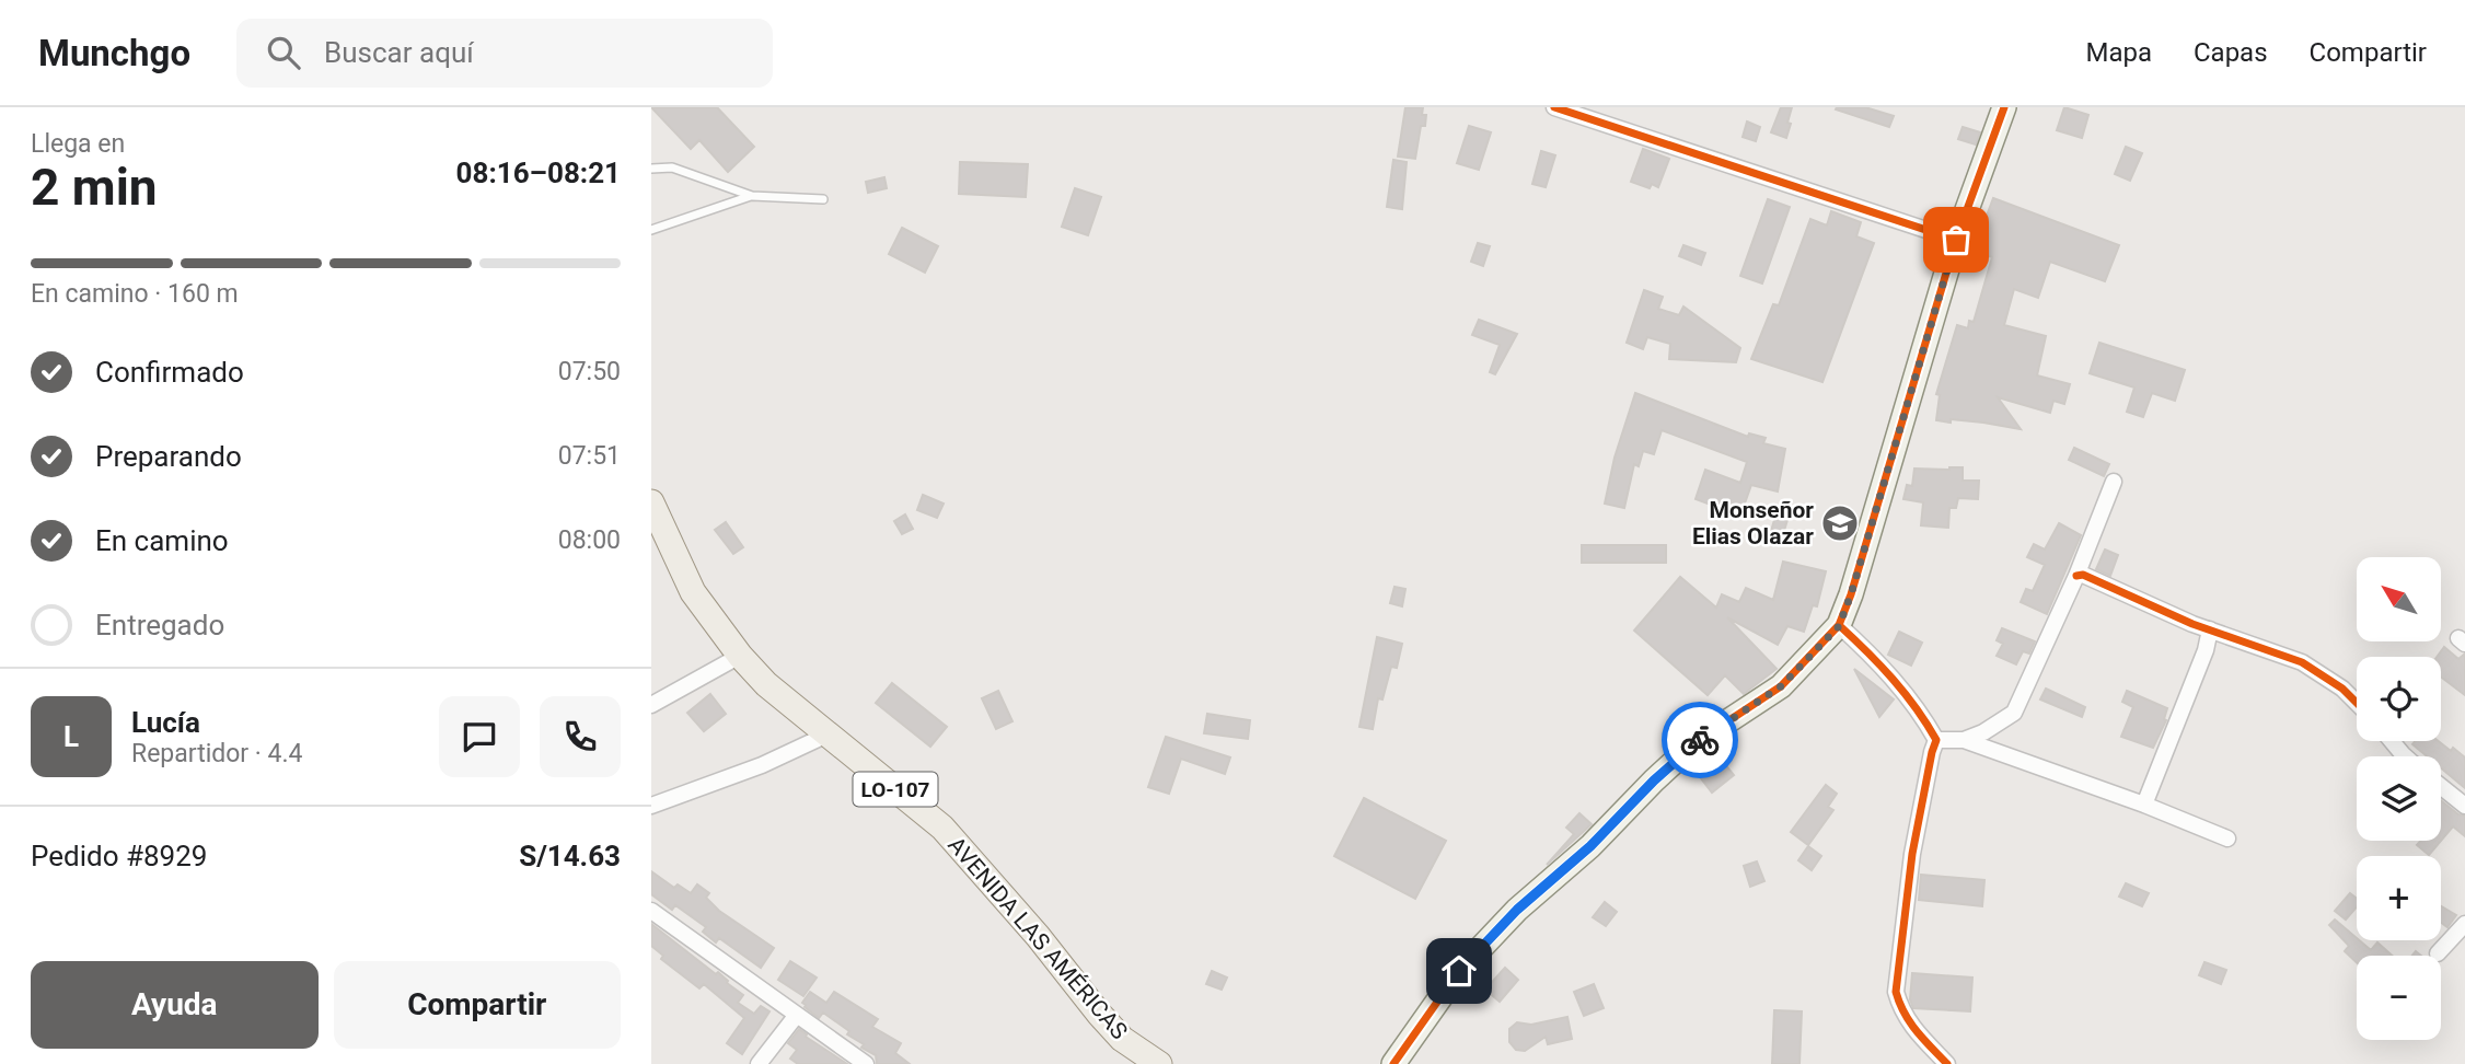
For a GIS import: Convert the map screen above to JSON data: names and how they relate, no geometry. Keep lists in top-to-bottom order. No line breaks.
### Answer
{"streets":{"main road":["LO-107","AVENIDA LAS AMÉRICAS"]},"places":{"school or university":["Monseñor Elias Olazar"]},"north":"top left","page":{"header":"Munchgo","search":"Buscar aquí","nav":["Mapa","Capas","Compartir"],"heading":["2 min","Llega en","08:16–08:21"],"panel":["Lucía","Repartidor · 4.4","Pedido #8929","S/14.63"],"bar":"En camino · 160 m","list":[["Confirmado","07:50"],["Preparando","07:51"],["En camino","08:00"],"Entregado"],"map_buttons":["+","−"],"round":"L","buttons":["Ayuda","Compartir"]}}
